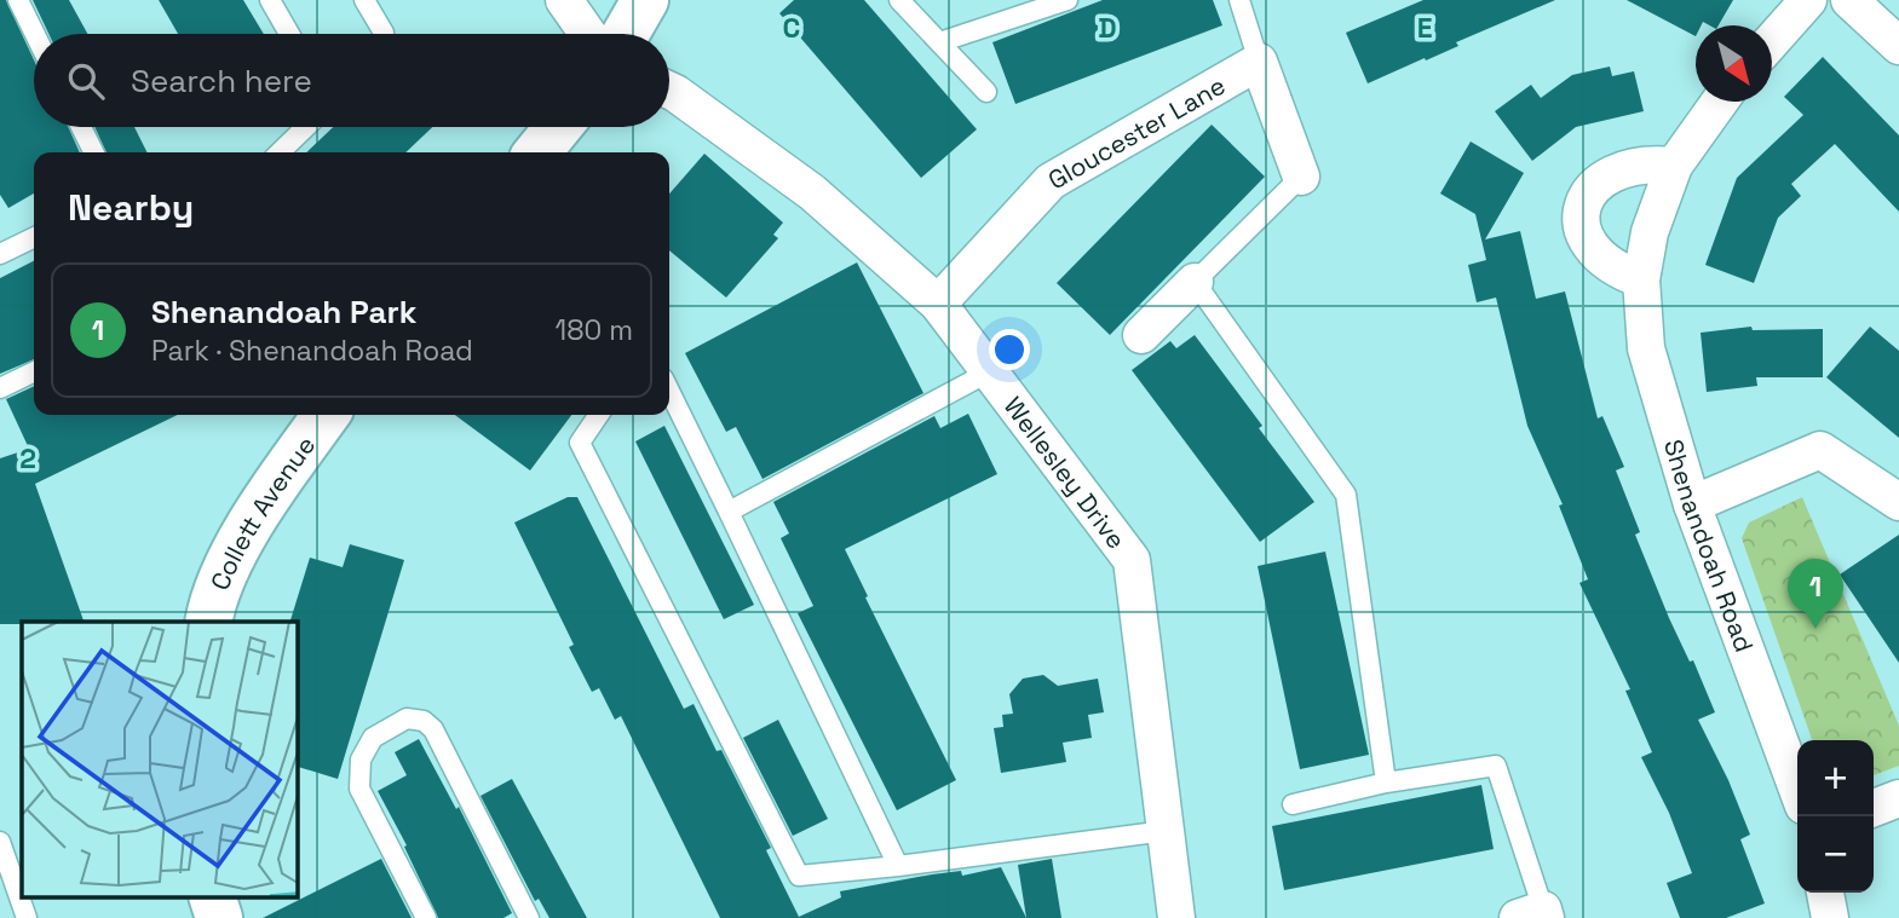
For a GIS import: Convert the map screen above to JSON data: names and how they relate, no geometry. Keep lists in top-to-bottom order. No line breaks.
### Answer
{"streets":{"street":["Gloucester Lane","Wellesley Drive","Collett Avenue","Shenandoah Road"]},"crossings":[["Gloucester Lane","Wellesley Drive"]],"north":"bottom right","page":{"search":"Search here","heading":"Nearby","list":[{"mark":"1","name":"Shenandoah Park","note":"Park · Shenandoah Road","value":"180 m"}],"pins":"1","map_buttons":["+","−"]},"grid":{"columns":["C","D","E"],"rows":["2"]}}
